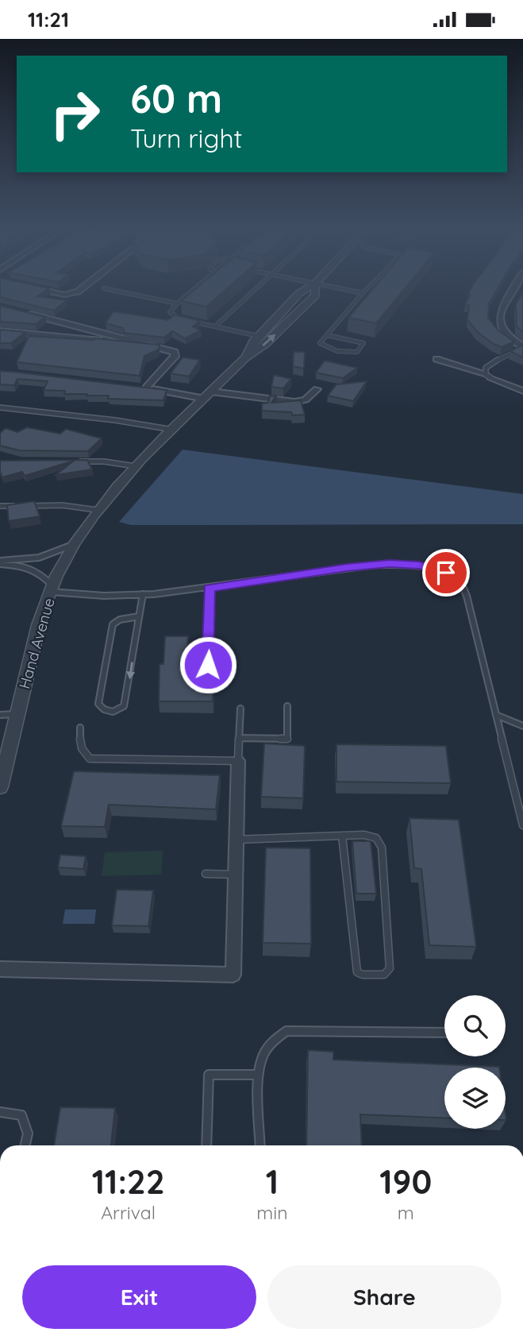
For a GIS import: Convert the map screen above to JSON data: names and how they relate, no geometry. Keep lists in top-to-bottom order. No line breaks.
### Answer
{"streets":{"street":["Hand Avenue"]},"page":{"status":"11:21","turn":["60 m","Turn right"],"eta":["11:22","Arrival","1","min","190","m"],"buttons":["Exit","Share"]}}
